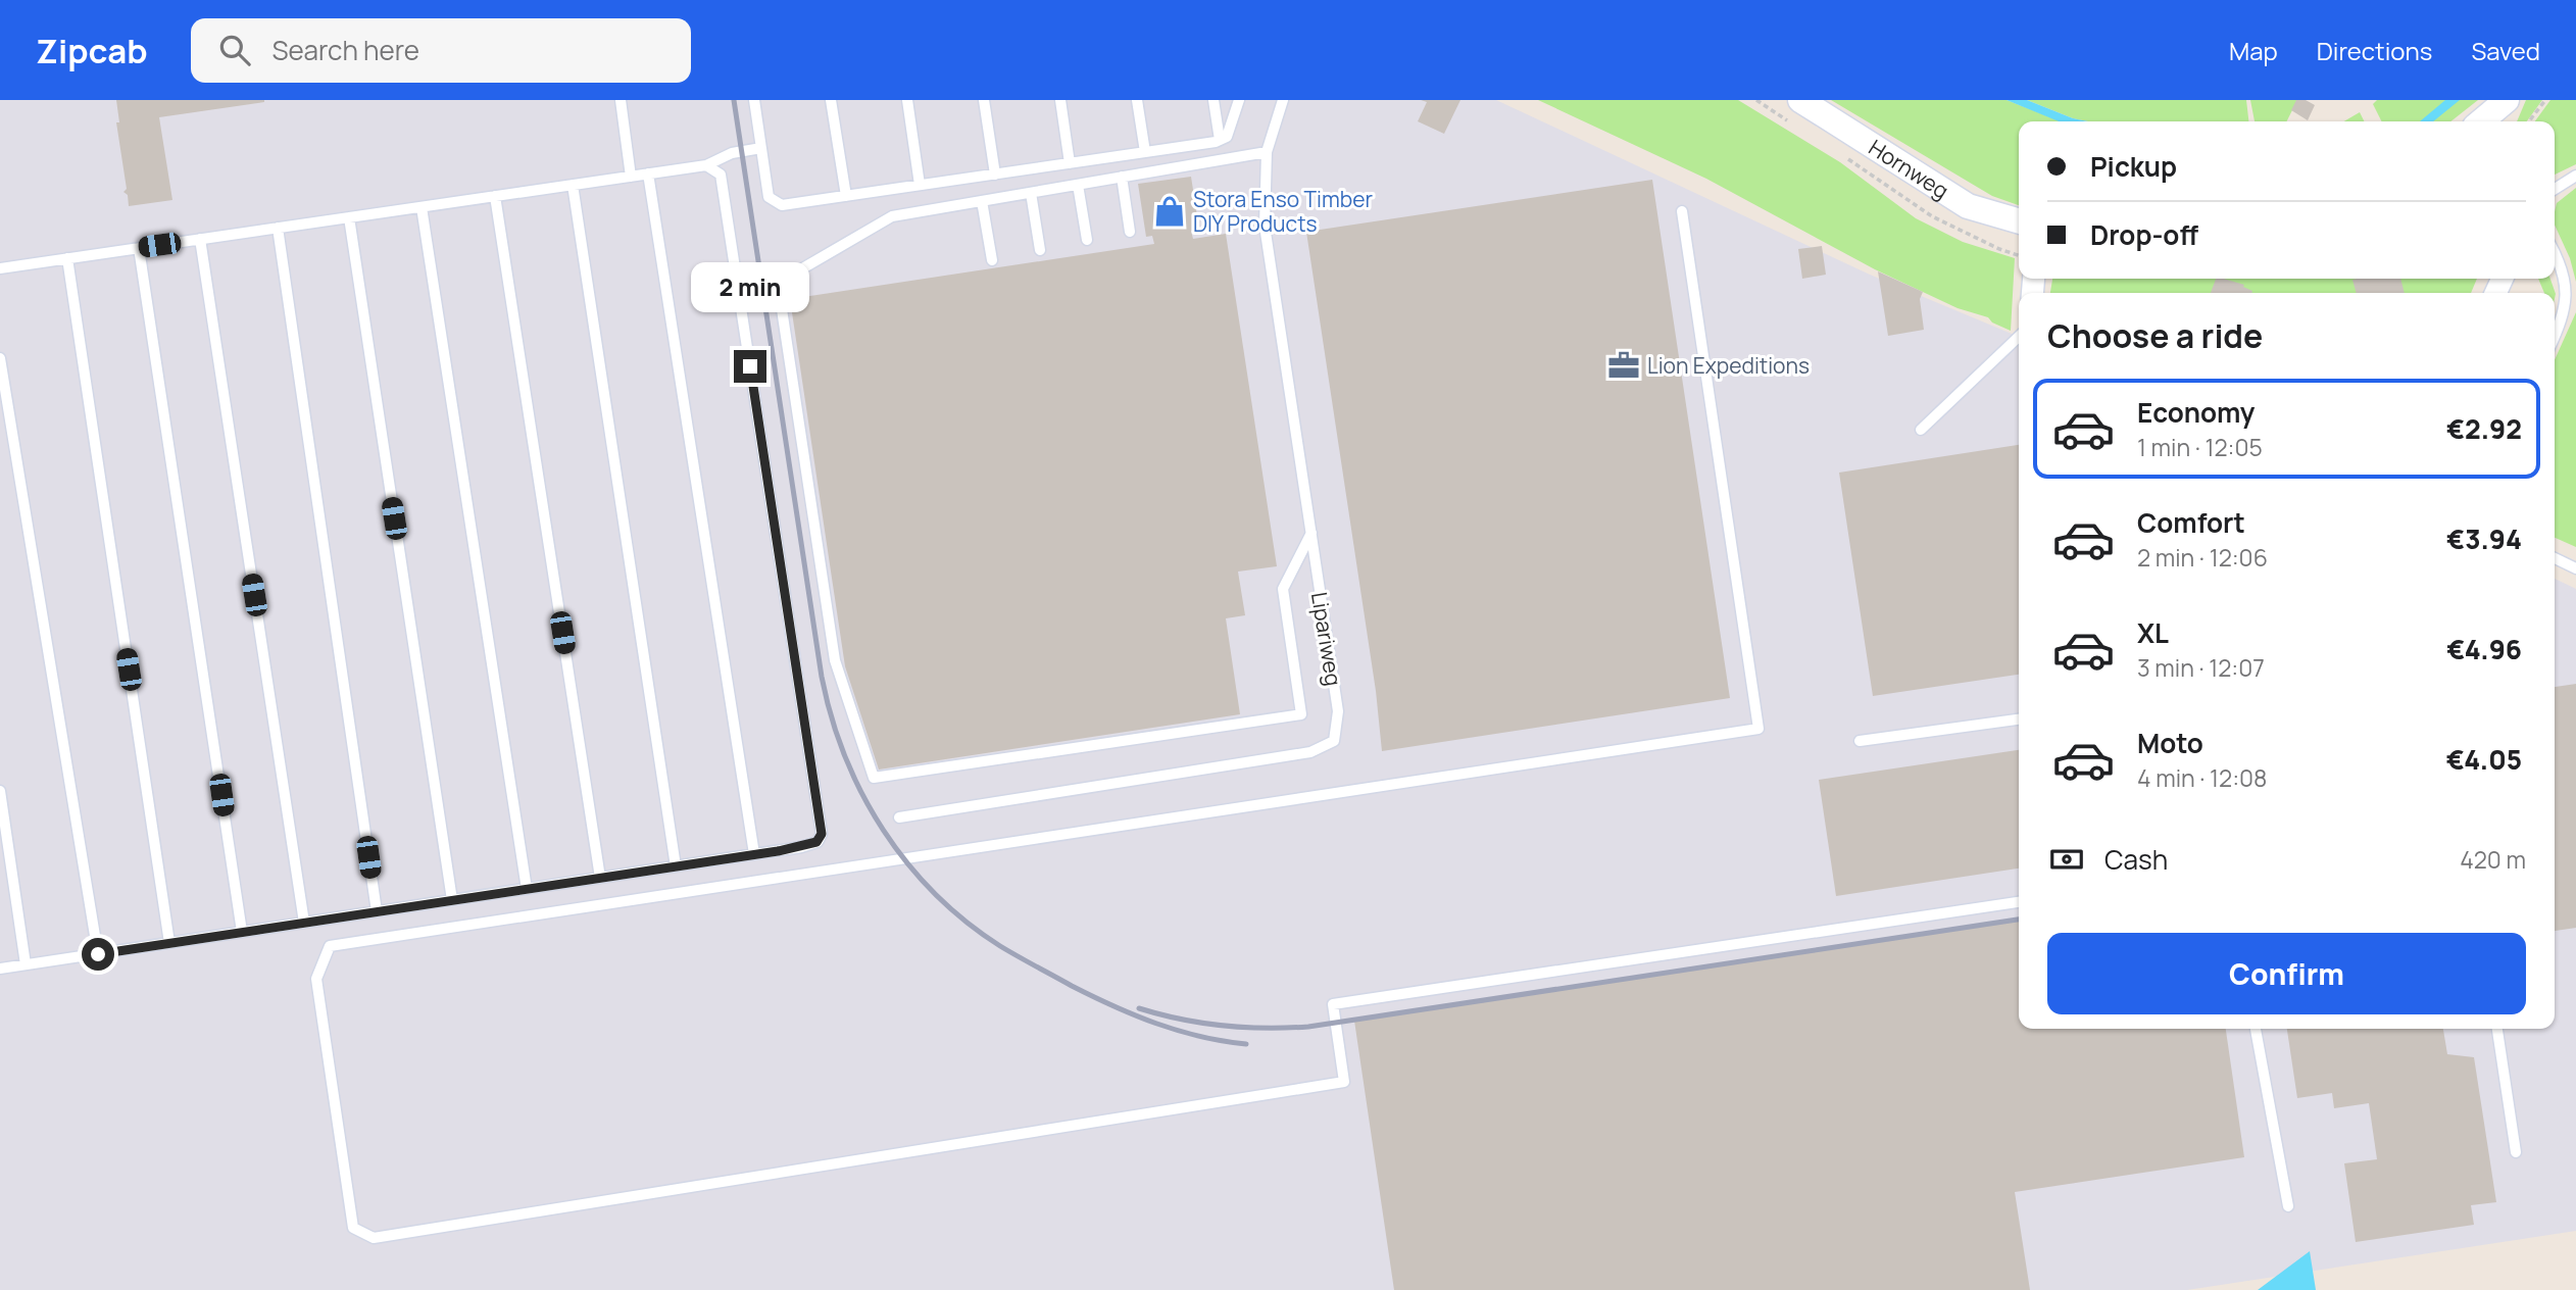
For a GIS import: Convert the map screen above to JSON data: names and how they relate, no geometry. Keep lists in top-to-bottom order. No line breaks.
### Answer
{"streets":{"street":["Hornweg"],"lane":["Lipariweg"]},"places":{"shop":["Stora Enso Timber DIY Products"],"office":["Lion Expeditions"]},"page":{"header":"Zipcab","search":"Search here","nav":["Map","Directions","Saved"],"banner":["Pickup","Drop-off"],"bubble":"2 min","heading":"Choose a ride","list":[{"name":"Economy","note":"1 min · 12:05","value":"€2.92"},{"name":"Comfort","note":"2 min · 12:06","value":"€3.94"},{"name":"XL","note":"3 min · 12:07","value":"€4.96"},{"name":"Moto","note":"4 min · 12:08","value":"€4.05"}],"pay":["Cash","420 m"],"buttons":"Confirm"}}
